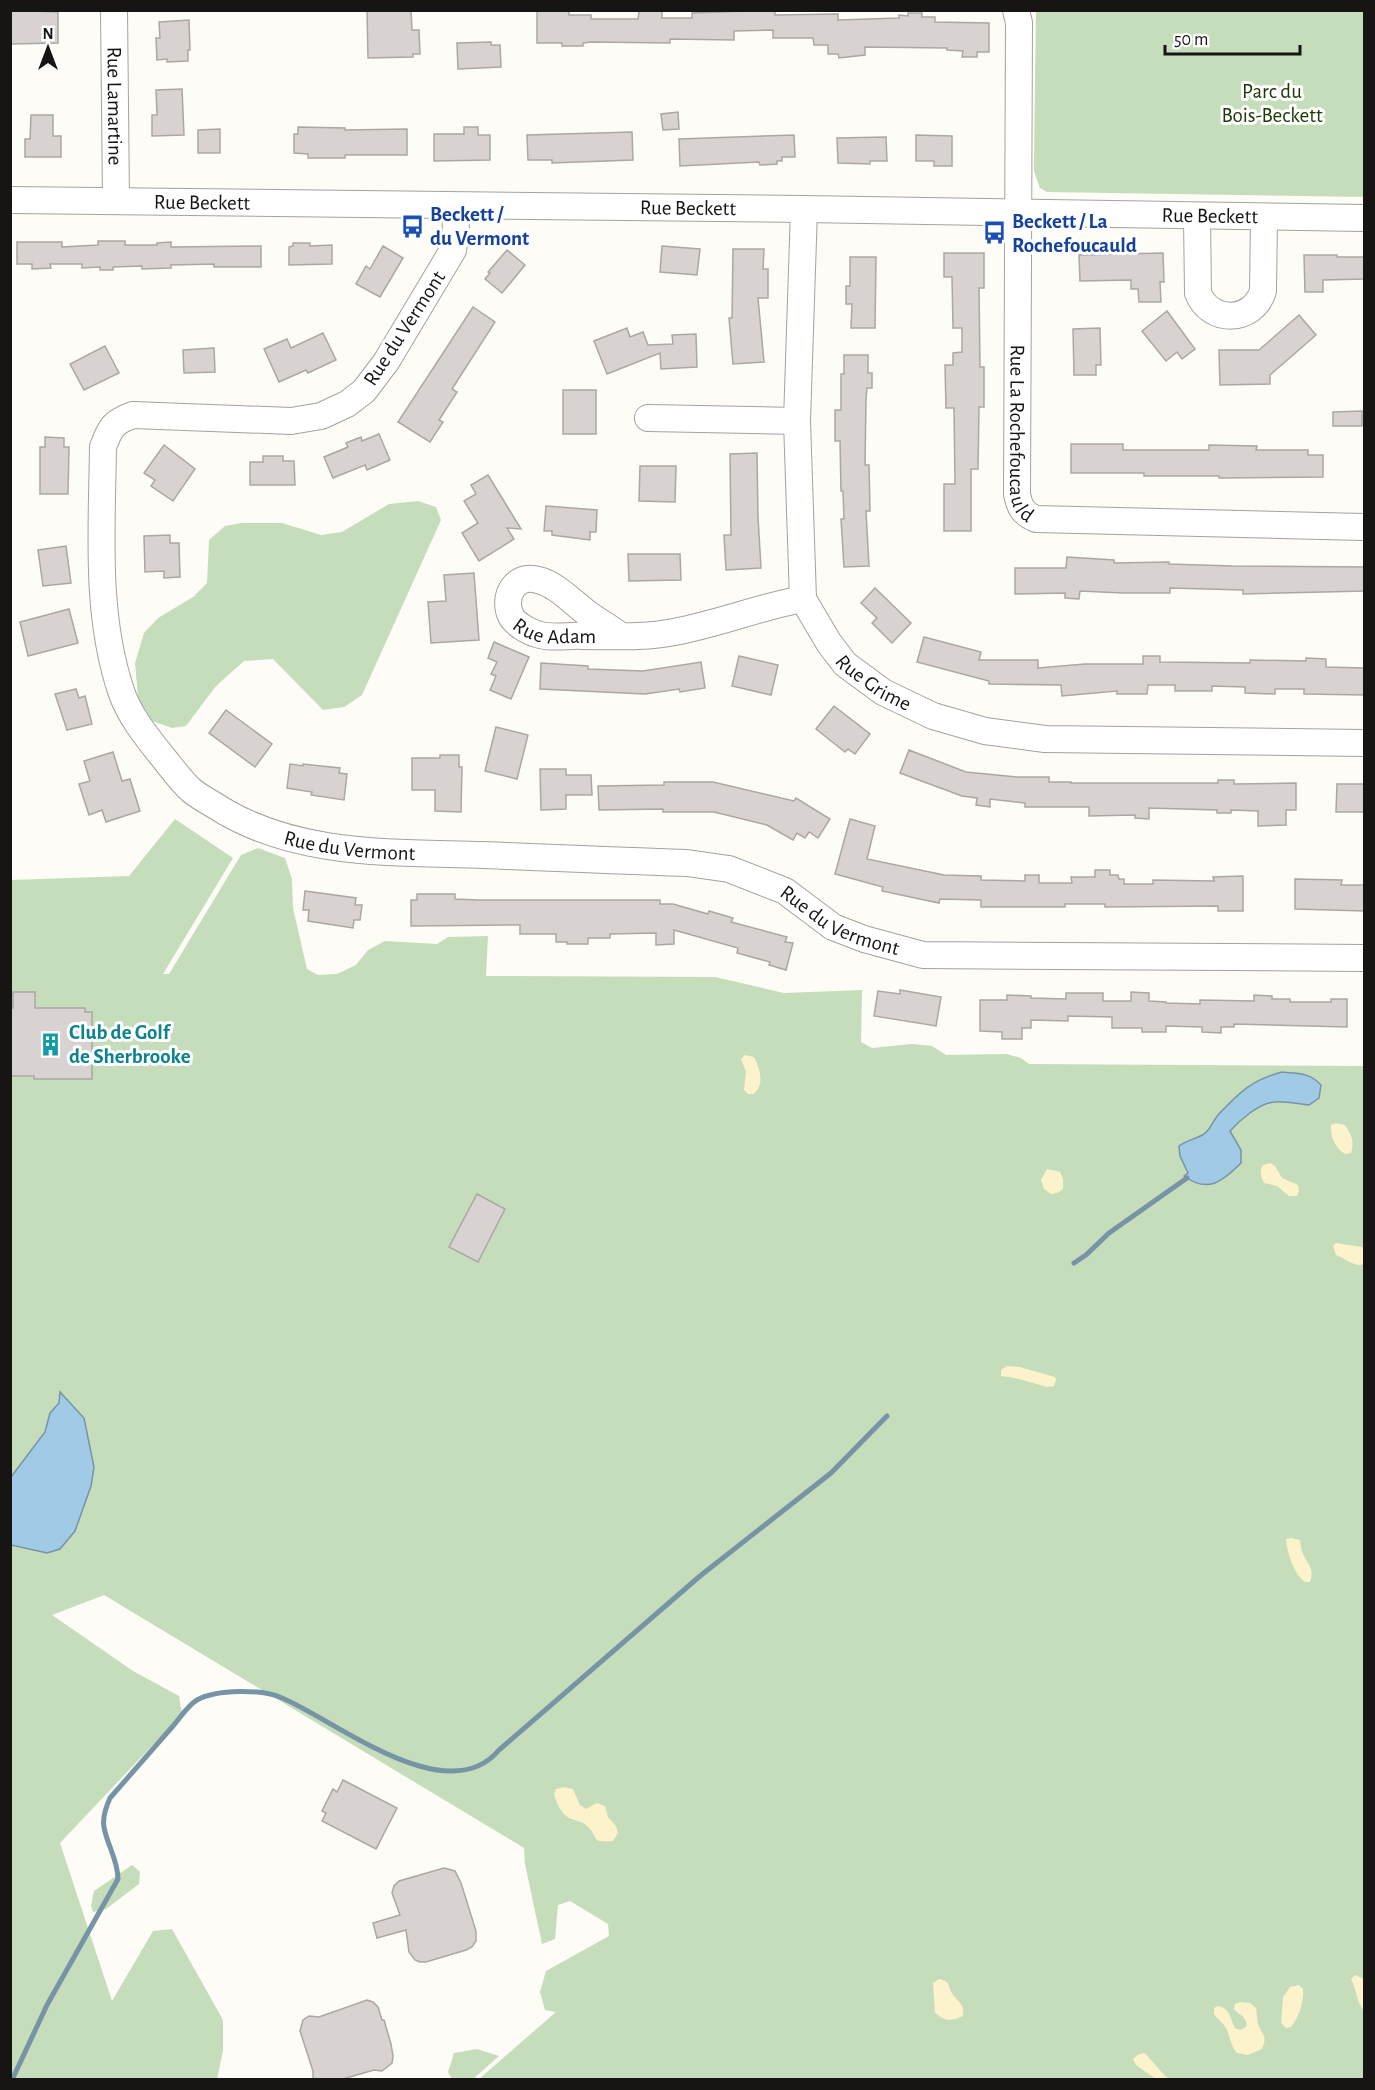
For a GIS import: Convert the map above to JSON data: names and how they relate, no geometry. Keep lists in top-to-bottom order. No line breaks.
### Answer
{"streets":{"street":["Rue Lamartine","Rue Beckett","Rue du Vermont","Rue La Rochefoucauld","Rue Adam","Rue Grime"]},"crossings":[["Rue Lamartine","Rue Beckett"],["Rue Beckett","Rue du Vermont"],["Rue Beckett","Rue La Rochefoucauld"],["Rue Beckett","Rue Grime"],["Rue Adam","Rue Grime"]],"parks":["Parc du Bois-Beckett"],"places":{"bus stop":["Beckett / du Vermont","Beckett / La Rochefoucauld"],"building":["Club de Golf de Sherbrooke"]},"scale_bar":"50 m","north":"top"}
